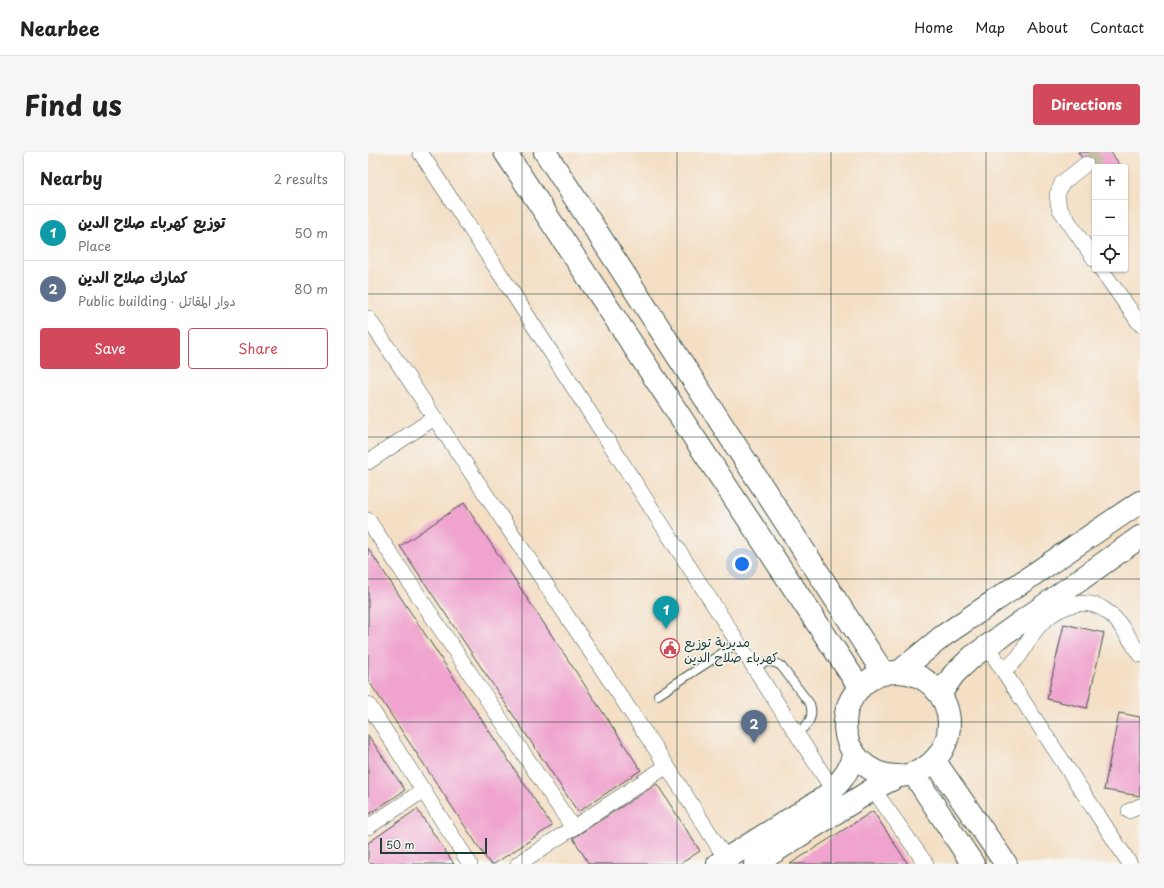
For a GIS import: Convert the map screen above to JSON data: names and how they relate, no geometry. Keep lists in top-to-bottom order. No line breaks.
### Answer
{"places":{"public building":["مديرية توزيع كهرباء صلاح الدين"]},"scale_bar":"50 m","page":{"header":"Nearbee","nav":["Home","Map","About","Contact"],"title":"Find us","buttons":["Directions",["Save","Share"]],"heading":["Nearby","2 results"],"map_buttons":["+","−"],"list":[{"mark":"1","name":"توزيع كهرباء صلاح الدين","note":"Place","value":"50 m"},{"mark":"2","name":"كمارك صلاح الدين","note":"Public building · دوار المقاتل","value":"80 m"}],"pins":["1","2"],"scale":"50 m"}}
